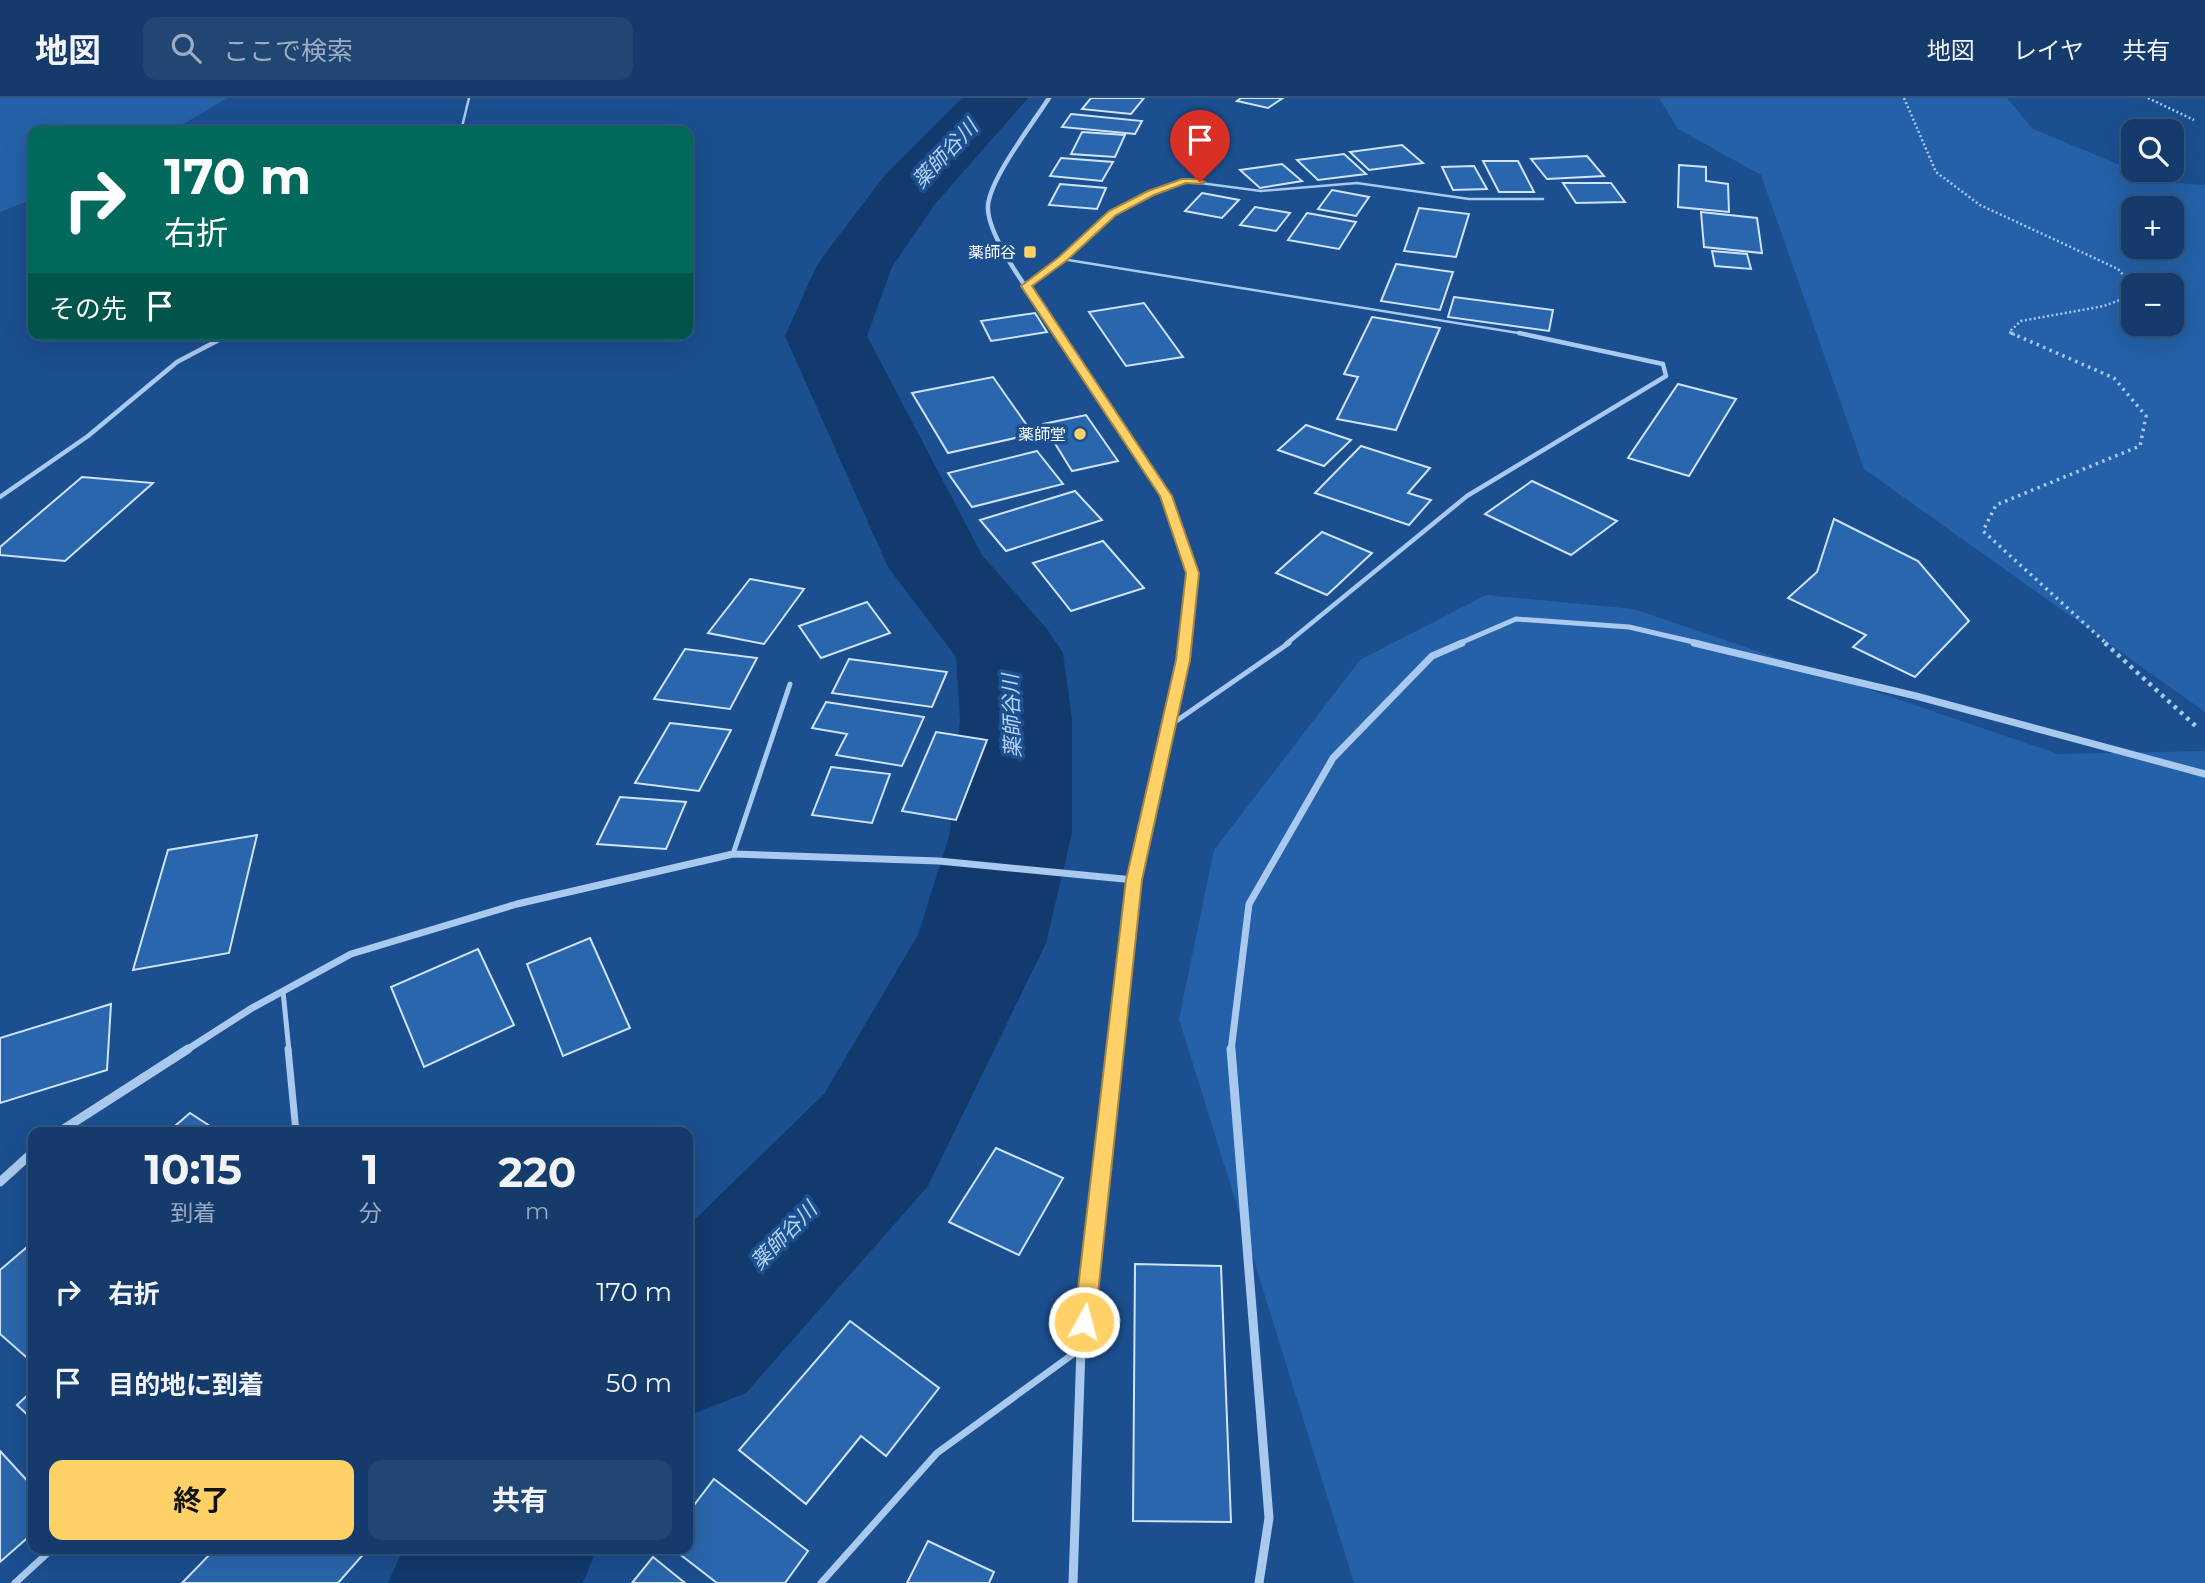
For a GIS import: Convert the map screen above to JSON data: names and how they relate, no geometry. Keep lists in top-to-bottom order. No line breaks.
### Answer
{"water":["薬師谷川"],"places":{"transit":["薬師谷"],"other":["薬師堂"]},"page":{"header":"地図","search":"ここで検索","nav":["地図","レイヤ","共有"],"map_buttons":["+","−"],"turn":["170 m","右折"],"then":"その先","eta":["10:15","到着","1","分","220","m"],"list":[{"name":"右折","value":"170 m"},{"name":"目的地に到着","value":"50 m"}],"buttons":["終了","共有"]}}
